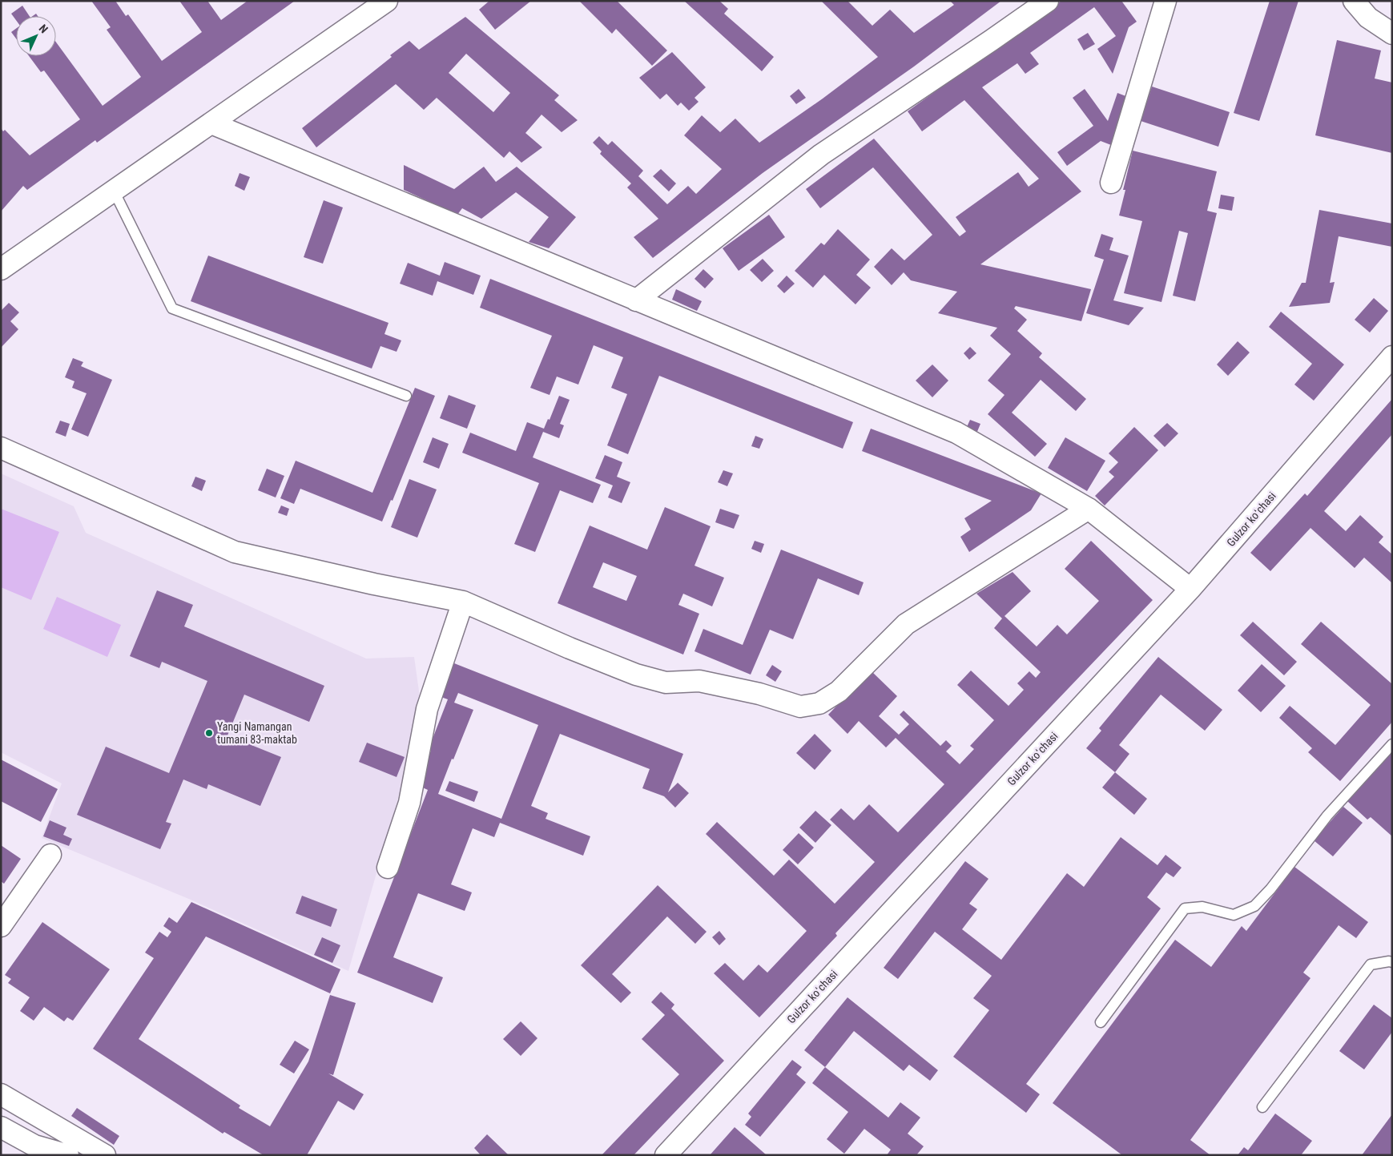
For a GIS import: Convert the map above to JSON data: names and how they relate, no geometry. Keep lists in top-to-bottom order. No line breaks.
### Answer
{"streets":{"street":["Gulzor koʻchasi"]},"places":["Yangi Namangan tumani 83-maktab"],"north":"top right"}
